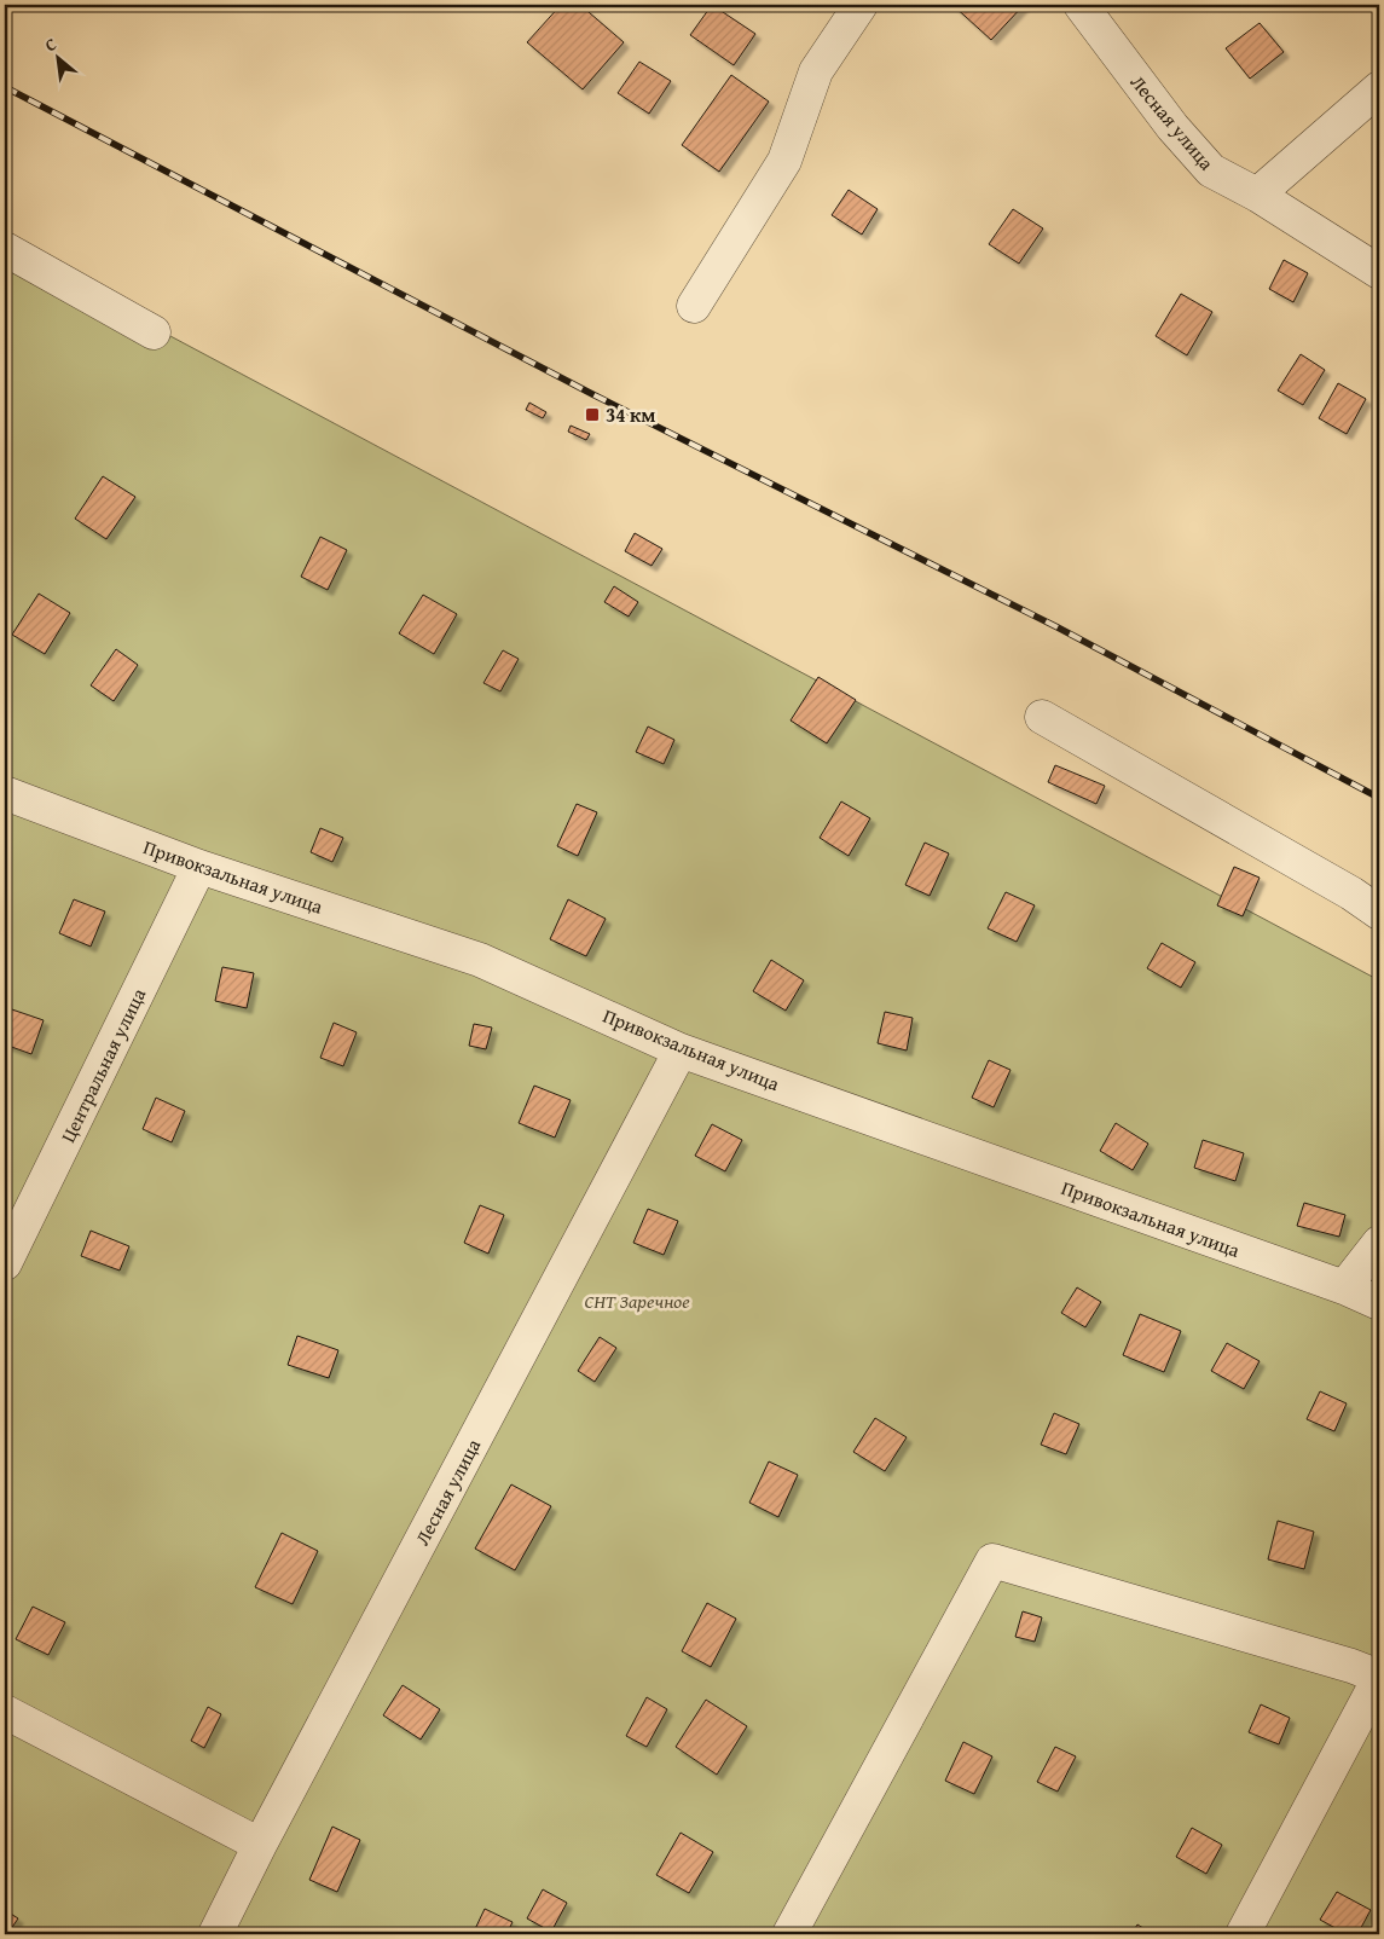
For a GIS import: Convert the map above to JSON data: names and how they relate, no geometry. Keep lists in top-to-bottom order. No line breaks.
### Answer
{"streets":{"street":["Лесная улица","Привокзальная улица","Центральная улица"]},"crossings":[["Лесная улица","Привокзальная улица"],["Привокзальная улица","Центральная улица"]],"parks":["СНТ Заречное"],"places":{"transit":["34 км"]},"north":"top left"}
